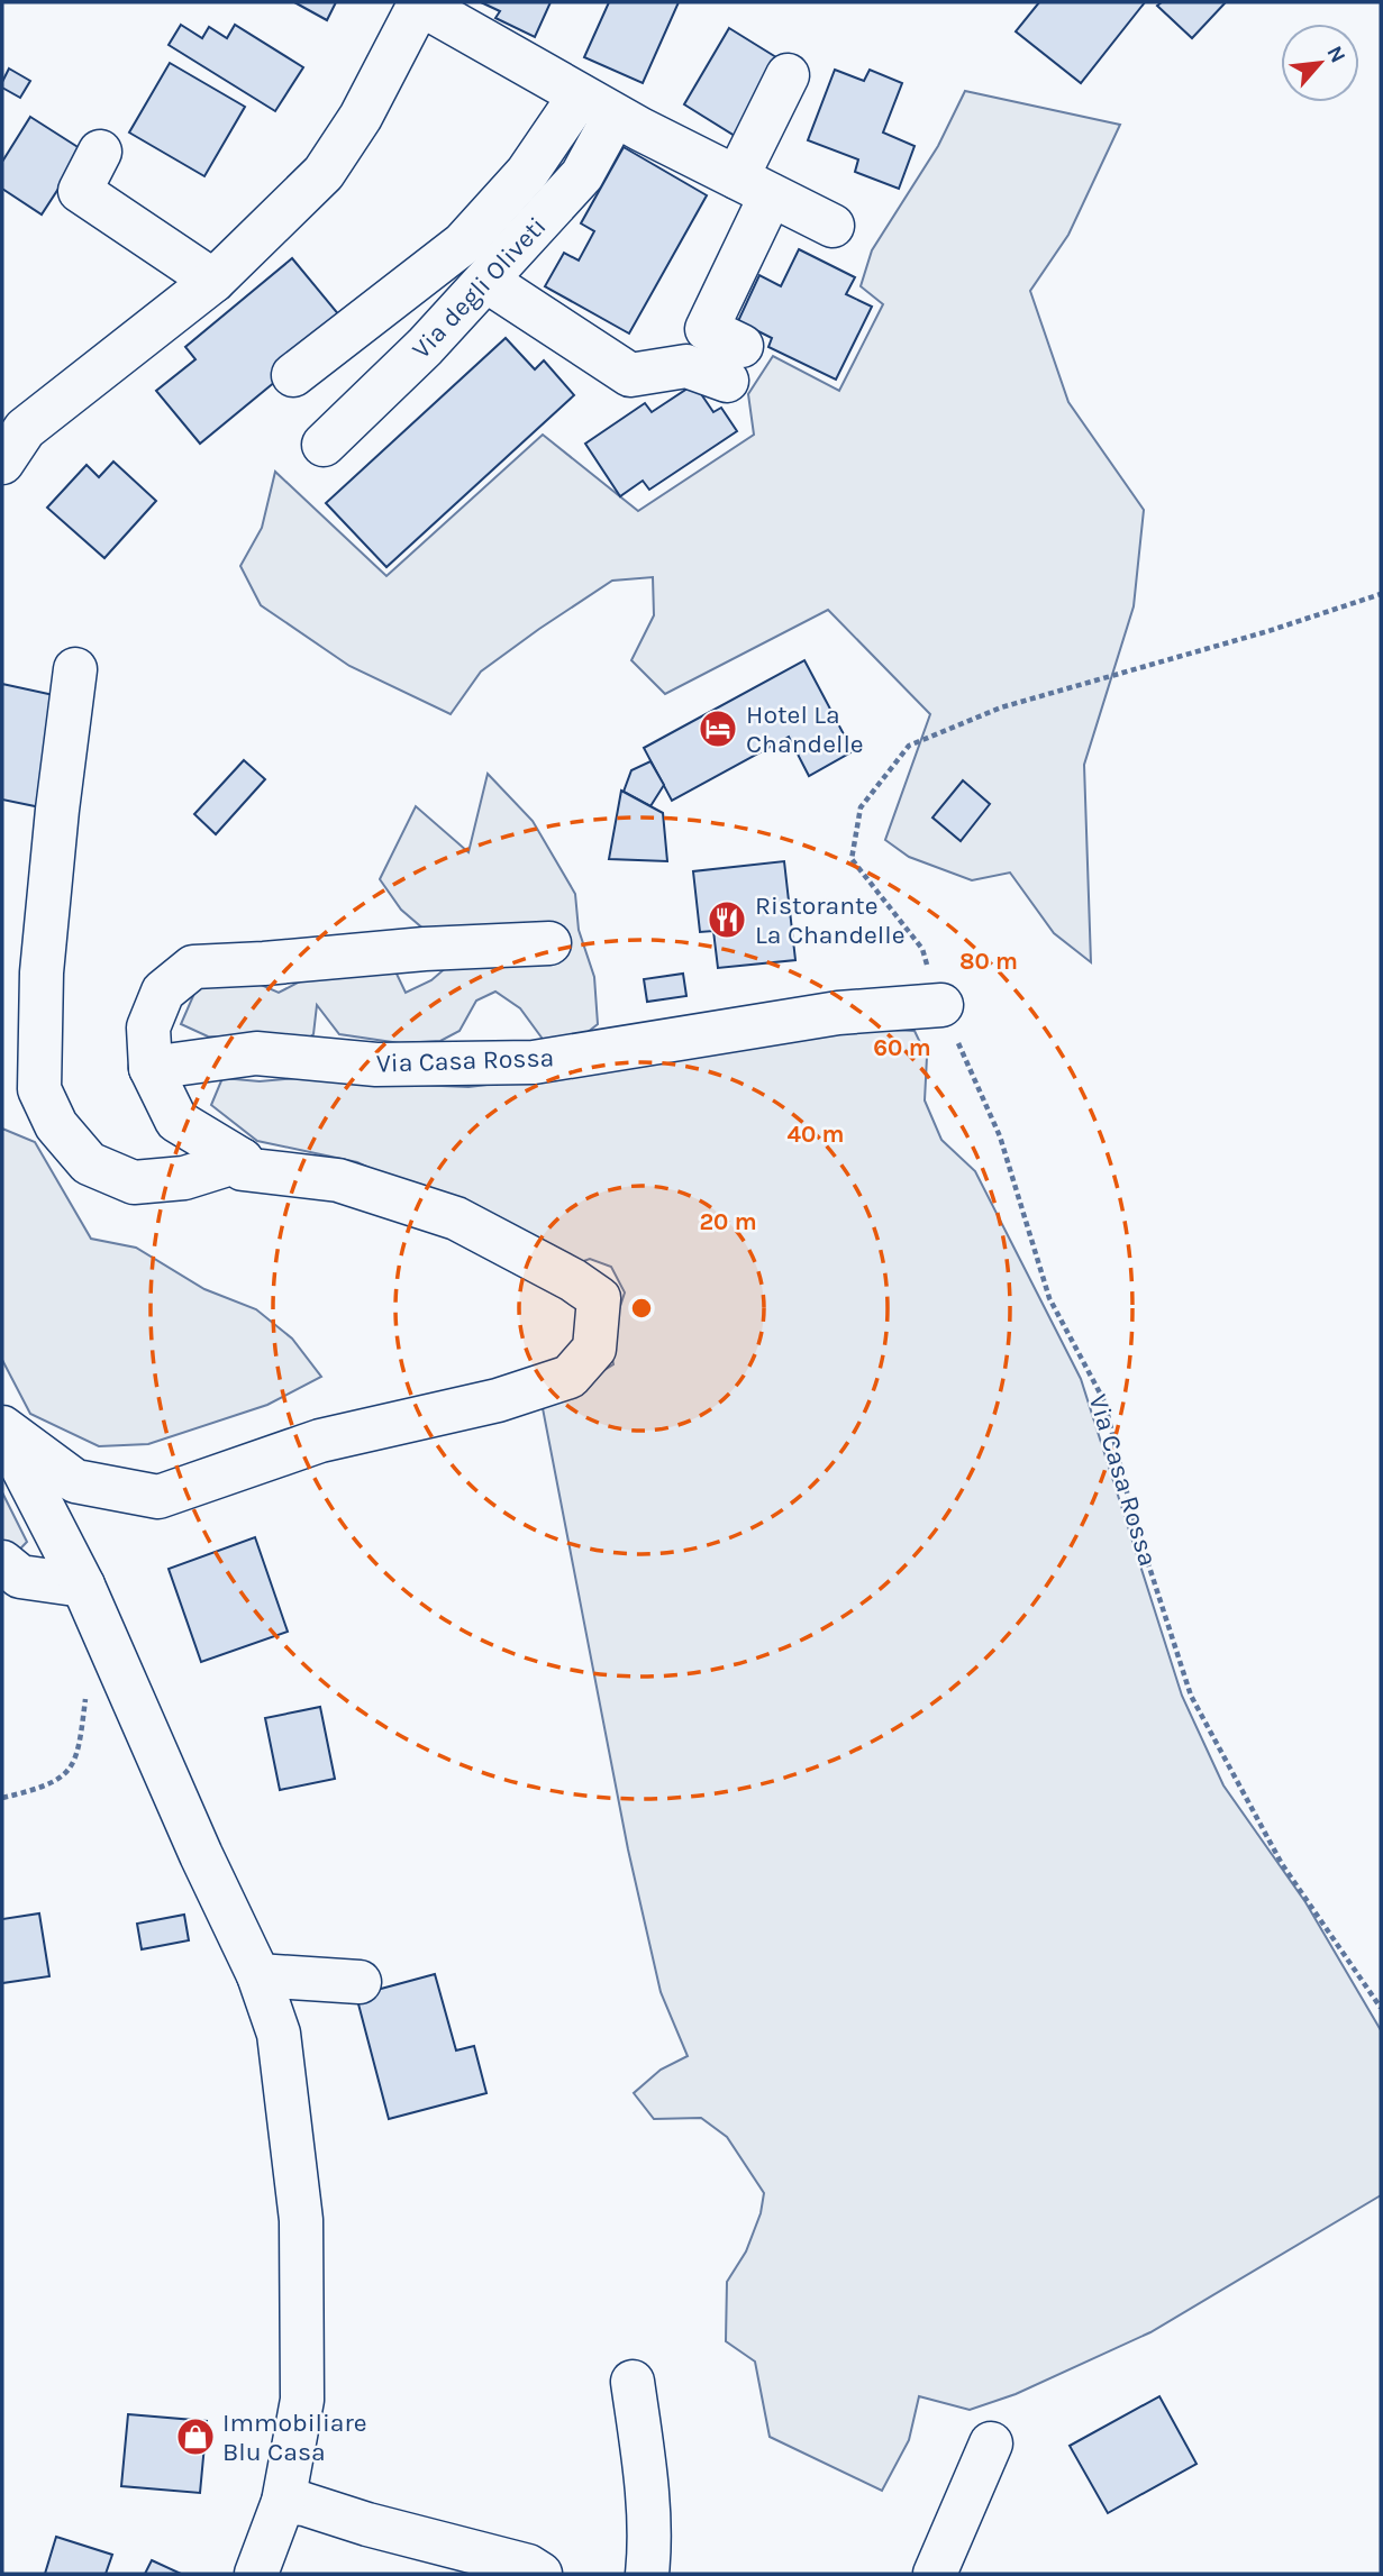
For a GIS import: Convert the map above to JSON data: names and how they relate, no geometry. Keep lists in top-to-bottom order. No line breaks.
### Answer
{"streets":{"street":["Via degli Oliveti","Via Casa Rossa"]},"places":{"hotel":["Hotel La Chandelle"],"restaurant":["Ristorante La Chandelle"],"shop":["Immobiliare Blu Casa"]},"north":"top right","rings":["80 m","60 m","40 m","20 m"]}
